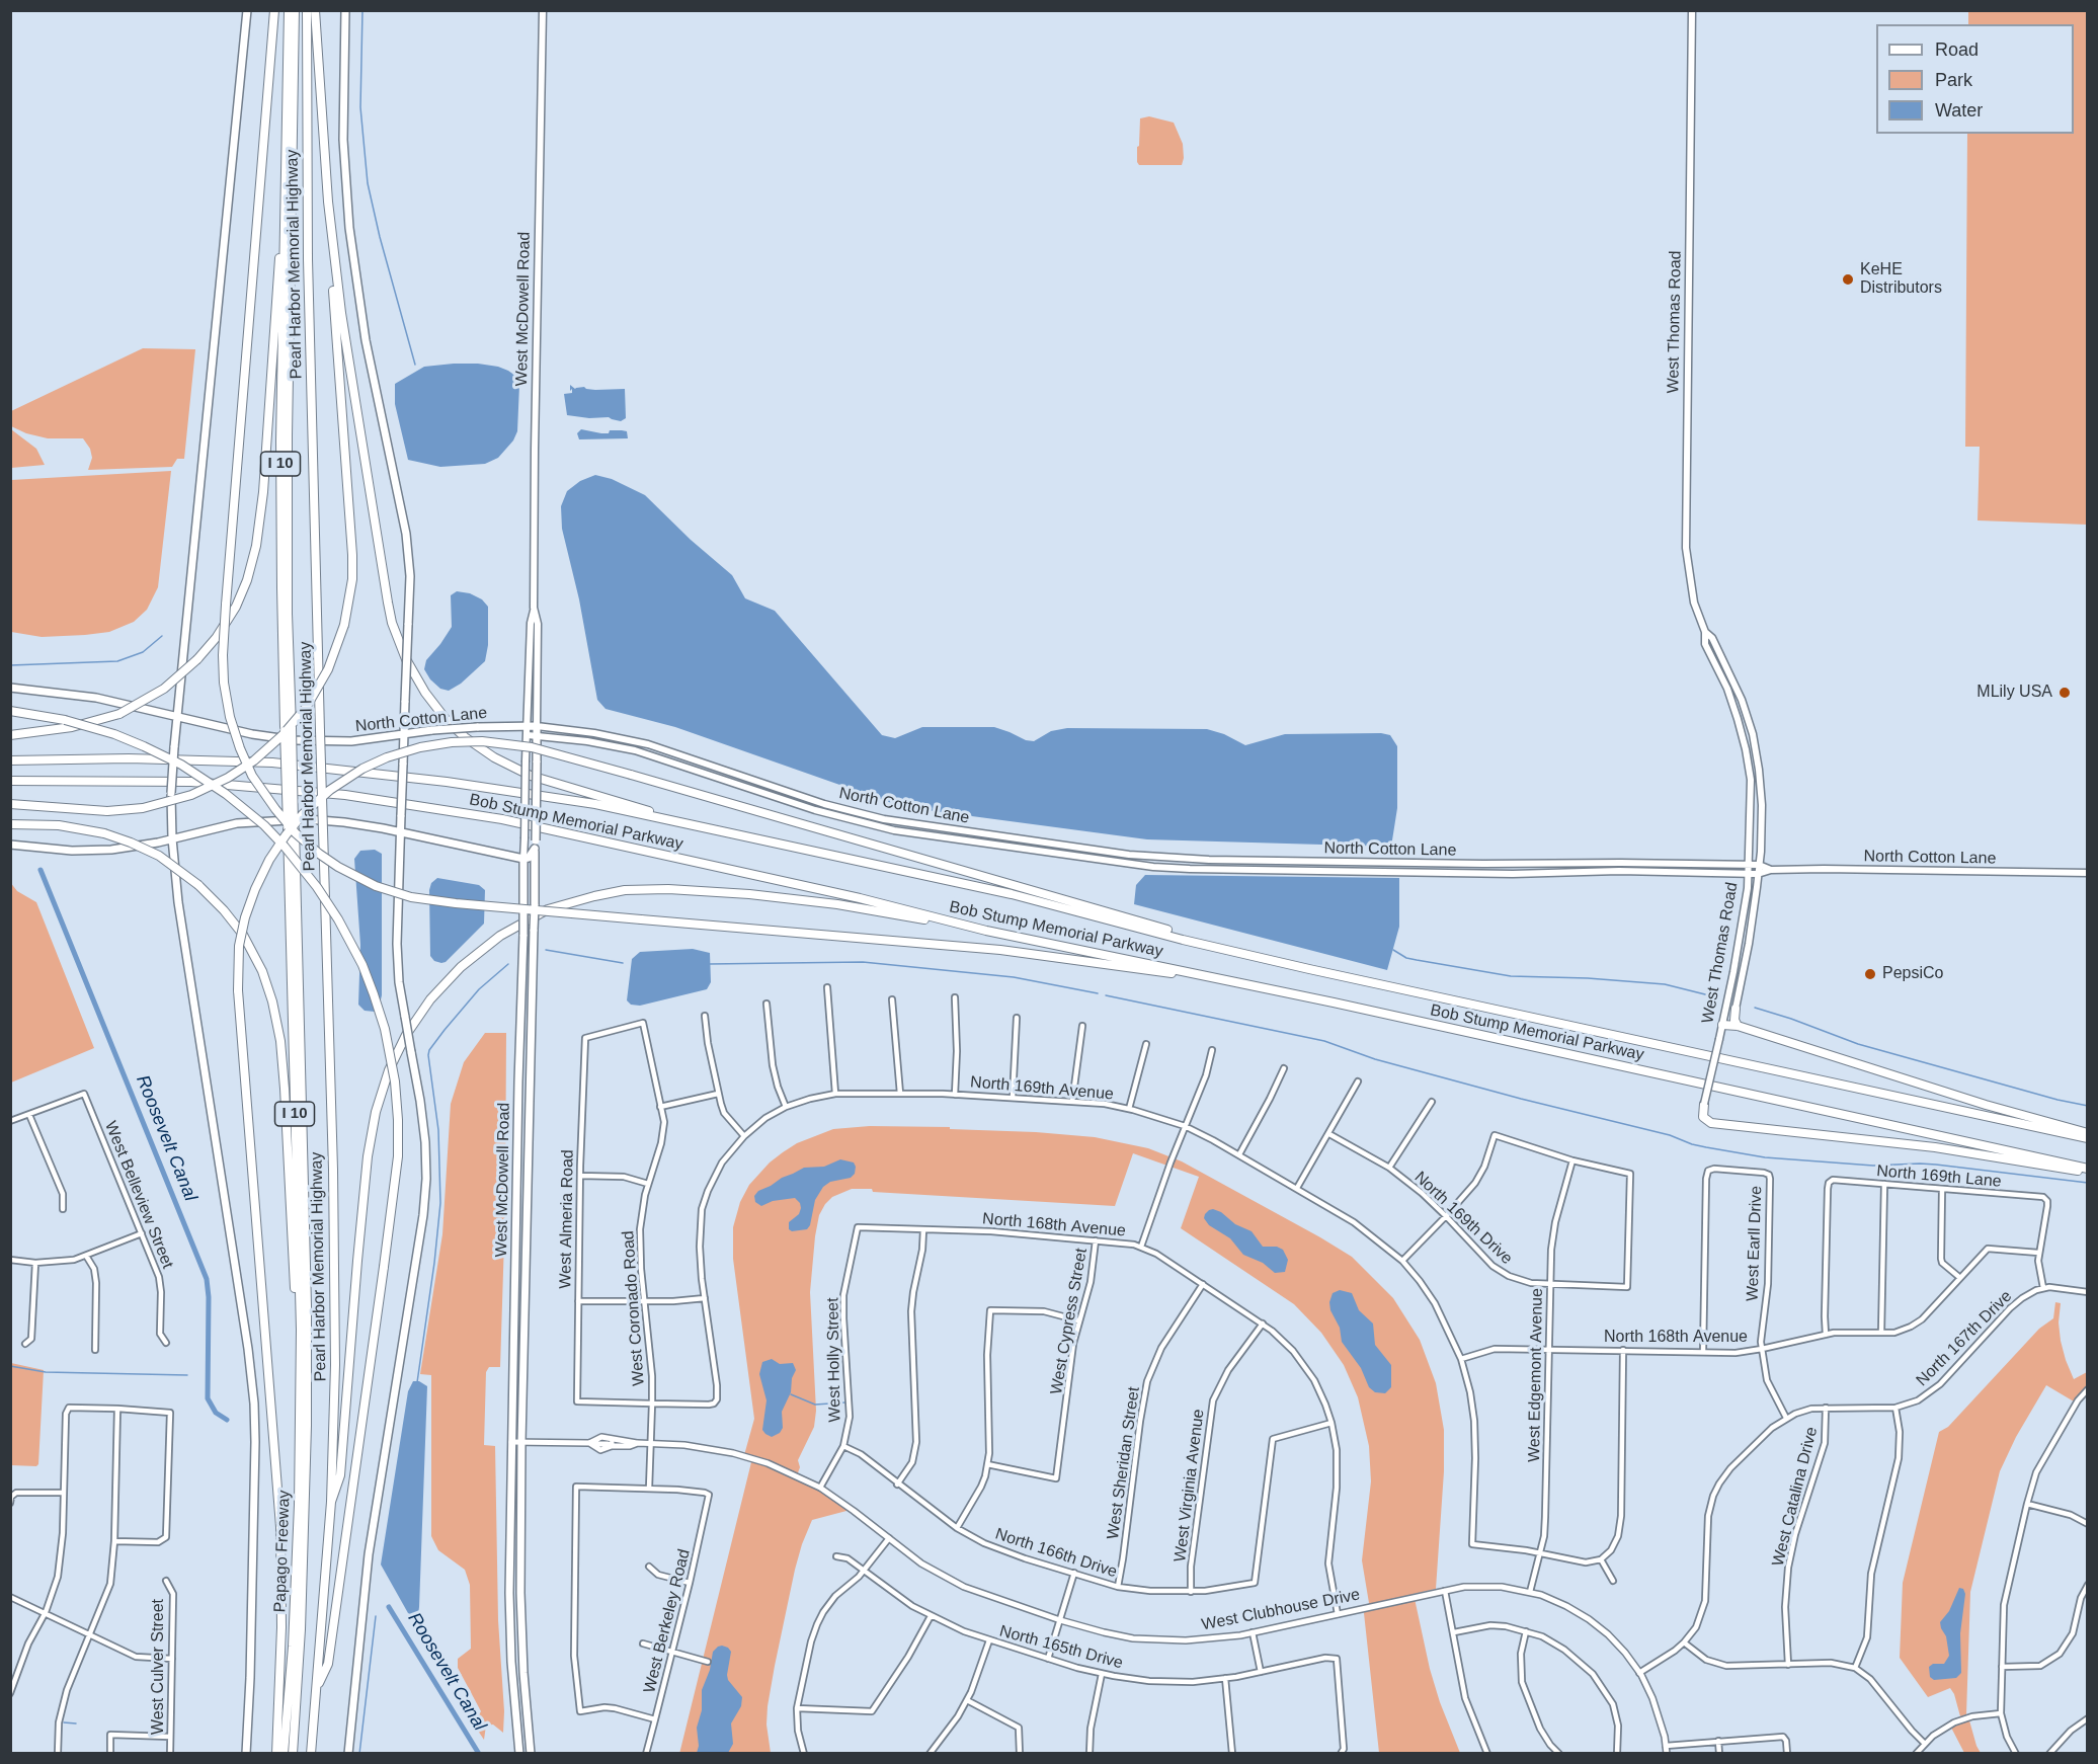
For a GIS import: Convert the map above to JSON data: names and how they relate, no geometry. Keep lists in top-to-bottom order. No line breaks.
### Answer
{"streets":{"highway":["Pearl Harbor Memorial Highway","I 10","Bob Stump Memorial Parkway","Papago Freeway"],"main road":["West McDowell Road","West Thomas Road","North Cotton Lane"],"street":["North 169th Avenue","North 169th Lane","West Belleview Street","North 169th Drive","West Almeria Road","North 168th Avenue","West Earll Drive","West Coronado Road","West Cypress Street","North 167th Drive","West Holly Street","West Edgemont Avenue","West Sheridan Street","West Virginia Avenue","West Catalina Drive","North 166th Drive","West Clubhouse Drive","West Berkeley Road","North 165th Drive","West Culver Street"]},"crossings":[["Pearl Harbor Memorial Highway","I 10"],["Pearl Harbor Memorial Highway","Papago Freeway"],["West McDowell Road","North Cotton Lane"],["West McDowell Road","West Clubhouse Drive"],["West Thomas Road","North Cotton Lane"],["North 169th Avenue","North 168th Avenue"],["North 169th Avenue","West Edgemont Avenue"],["North 169th Lane","North 168th Avenue"],["North 169th Drive","West Edgemont Avenue"],["West Almeria Road","West Coronado Road"],["North 168th Avenue","West Earll Drive"],["North 168th Avenue","West Cypress Street"],["North 168th Avenue","West Holly Street"],["North 168th Avenue","West Edgemont Avenue"],["North 168th Avenue","West Sheridan Street"],["North 168th Avenue","West Virginia Avenue"],["North 168th Avenue","North 166th Drive"],["North 168th Avenue","West Clubhouse Drive"],["West Earll Drive","North 167th Drive"],["West Coronado Road","West Clubhouse Drive"],["West Coronado Road","West Berkeley Road"],["North 167th Drive","West Catalina Drive"],["West Holly Street","North 166th Drive"],["West Holly Street","West Clubhouse Drive"],["West Edgemont Avenue","West Clubhouse Drive"],["West Sheridan Street","North 166th Drive"],["West Virginia Avenue","North 166th Drive"]],"water":["Roosevelt Canal"],"places":["KeHE Distributors","MLily USA","PepsiCo"],"legend":["Road","Park","Water"]}
